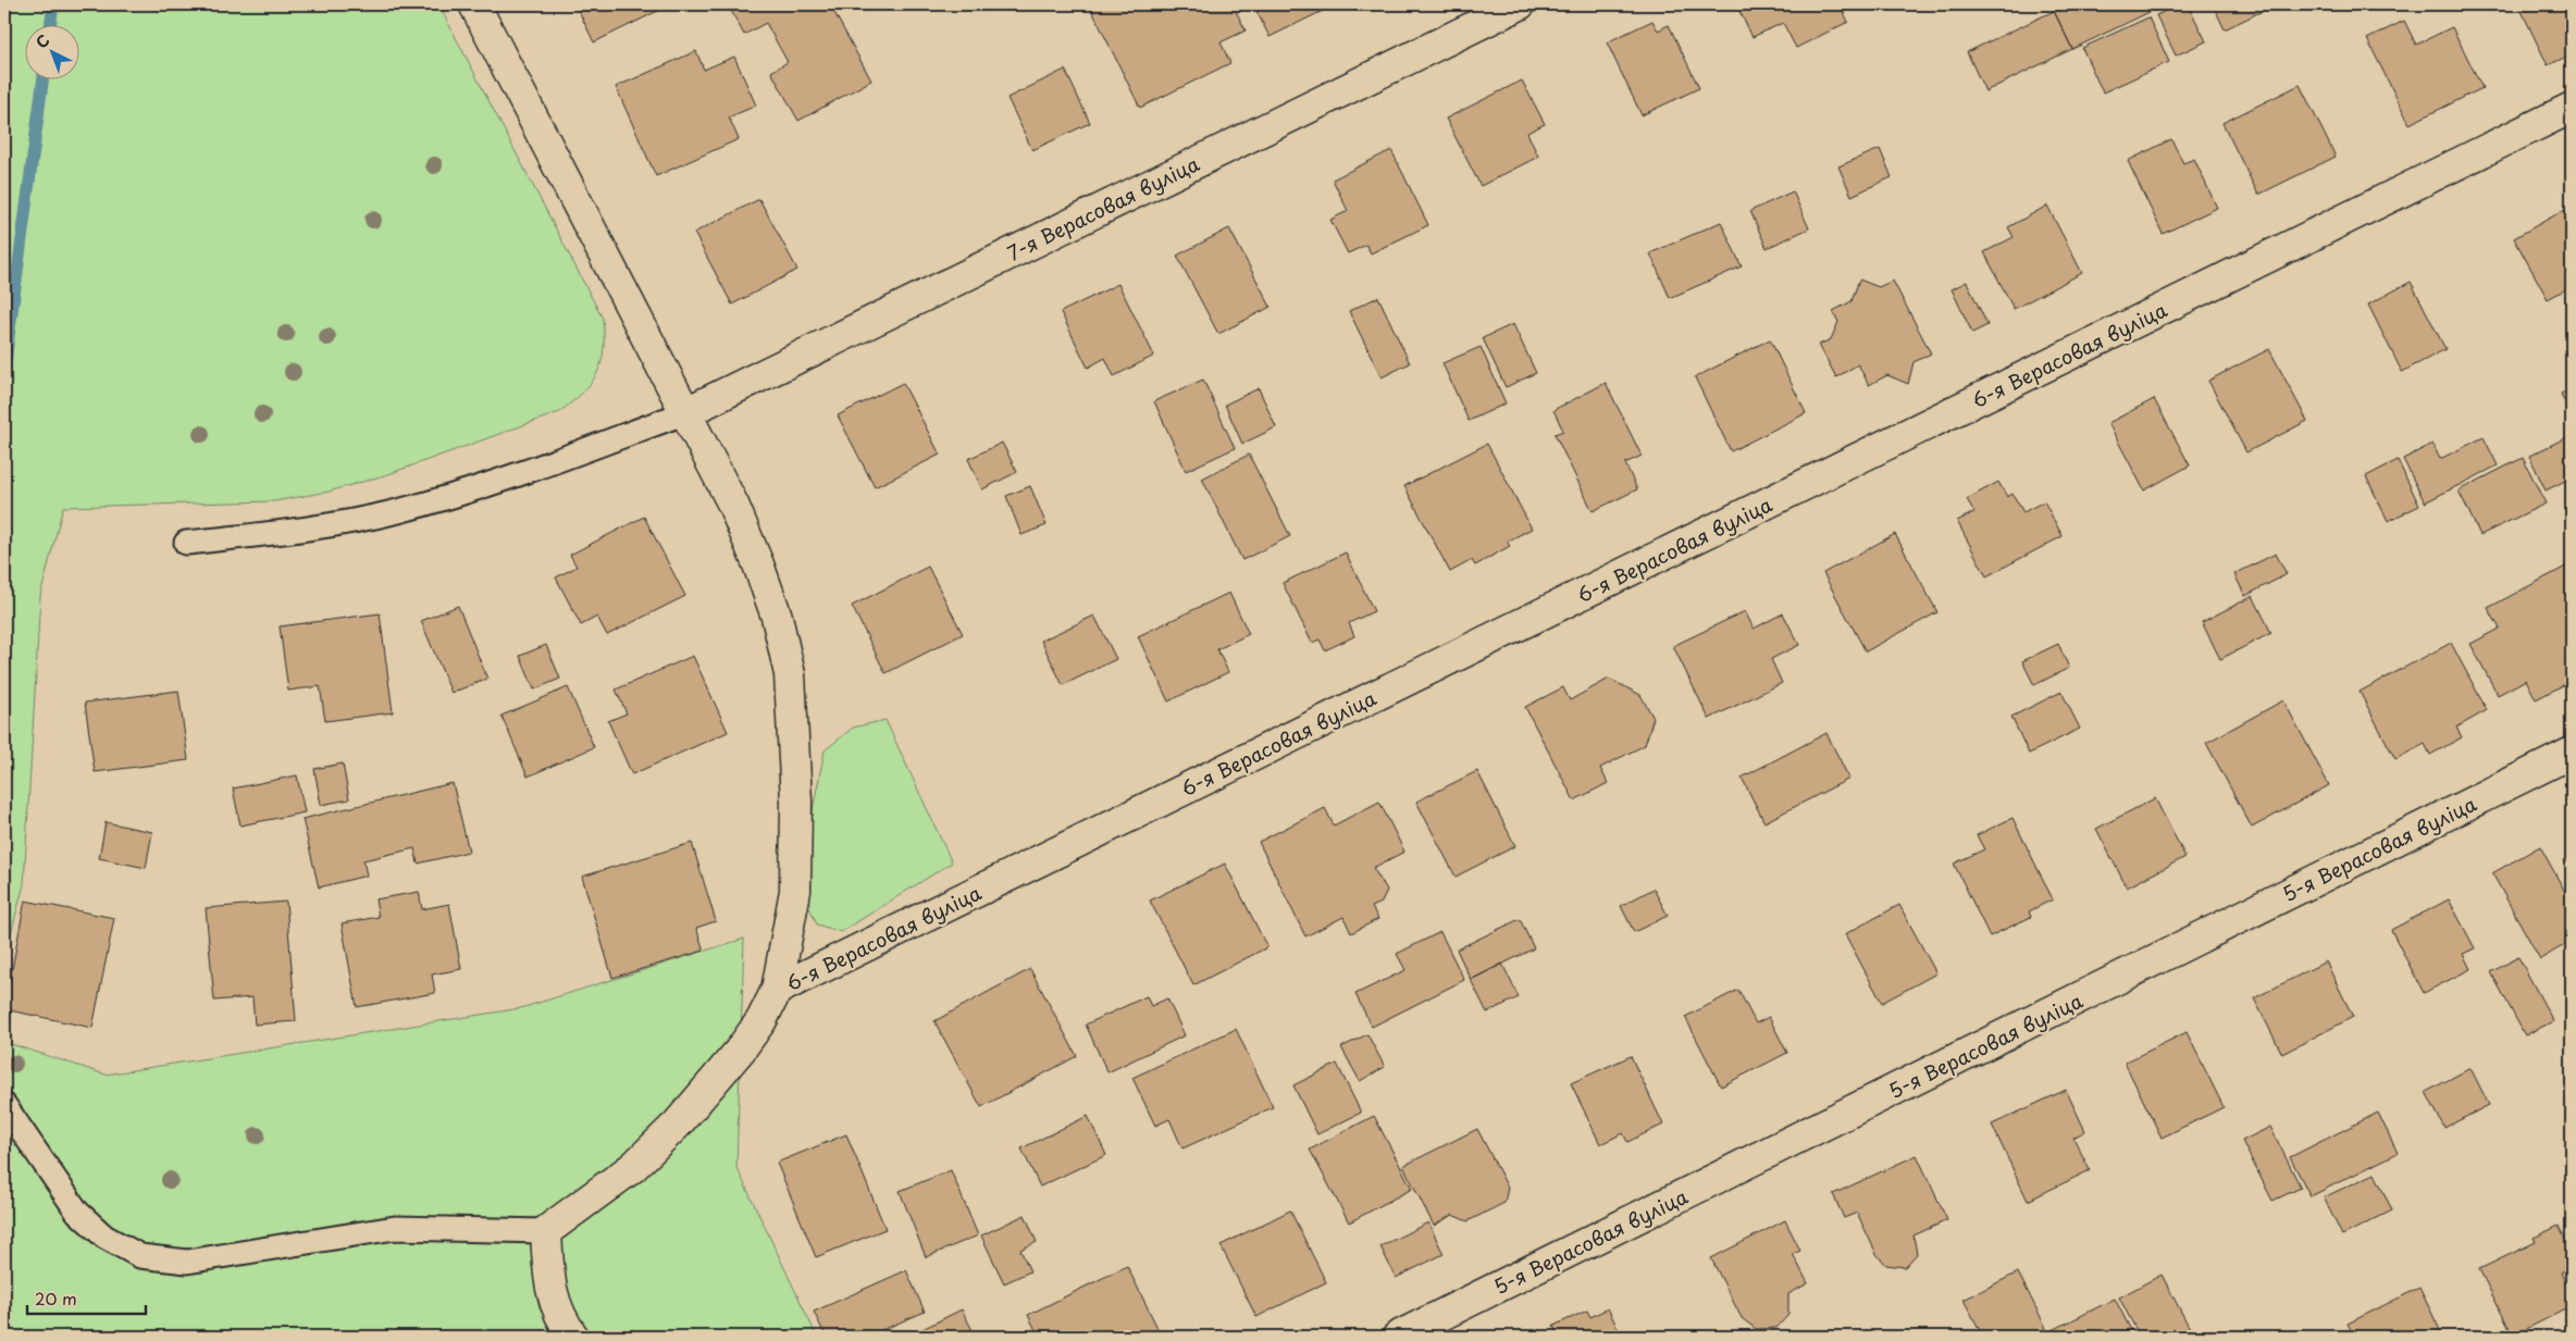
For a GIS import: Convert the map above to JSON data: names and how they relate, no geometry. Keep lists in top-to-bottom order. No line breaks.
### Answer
{"streets":{"street":["7-я Верасовая вуліца","6-я Верасовая вуліца","5-я Верасовая вуліца"]},"scale_bar":"20 m","north":"top left"}
